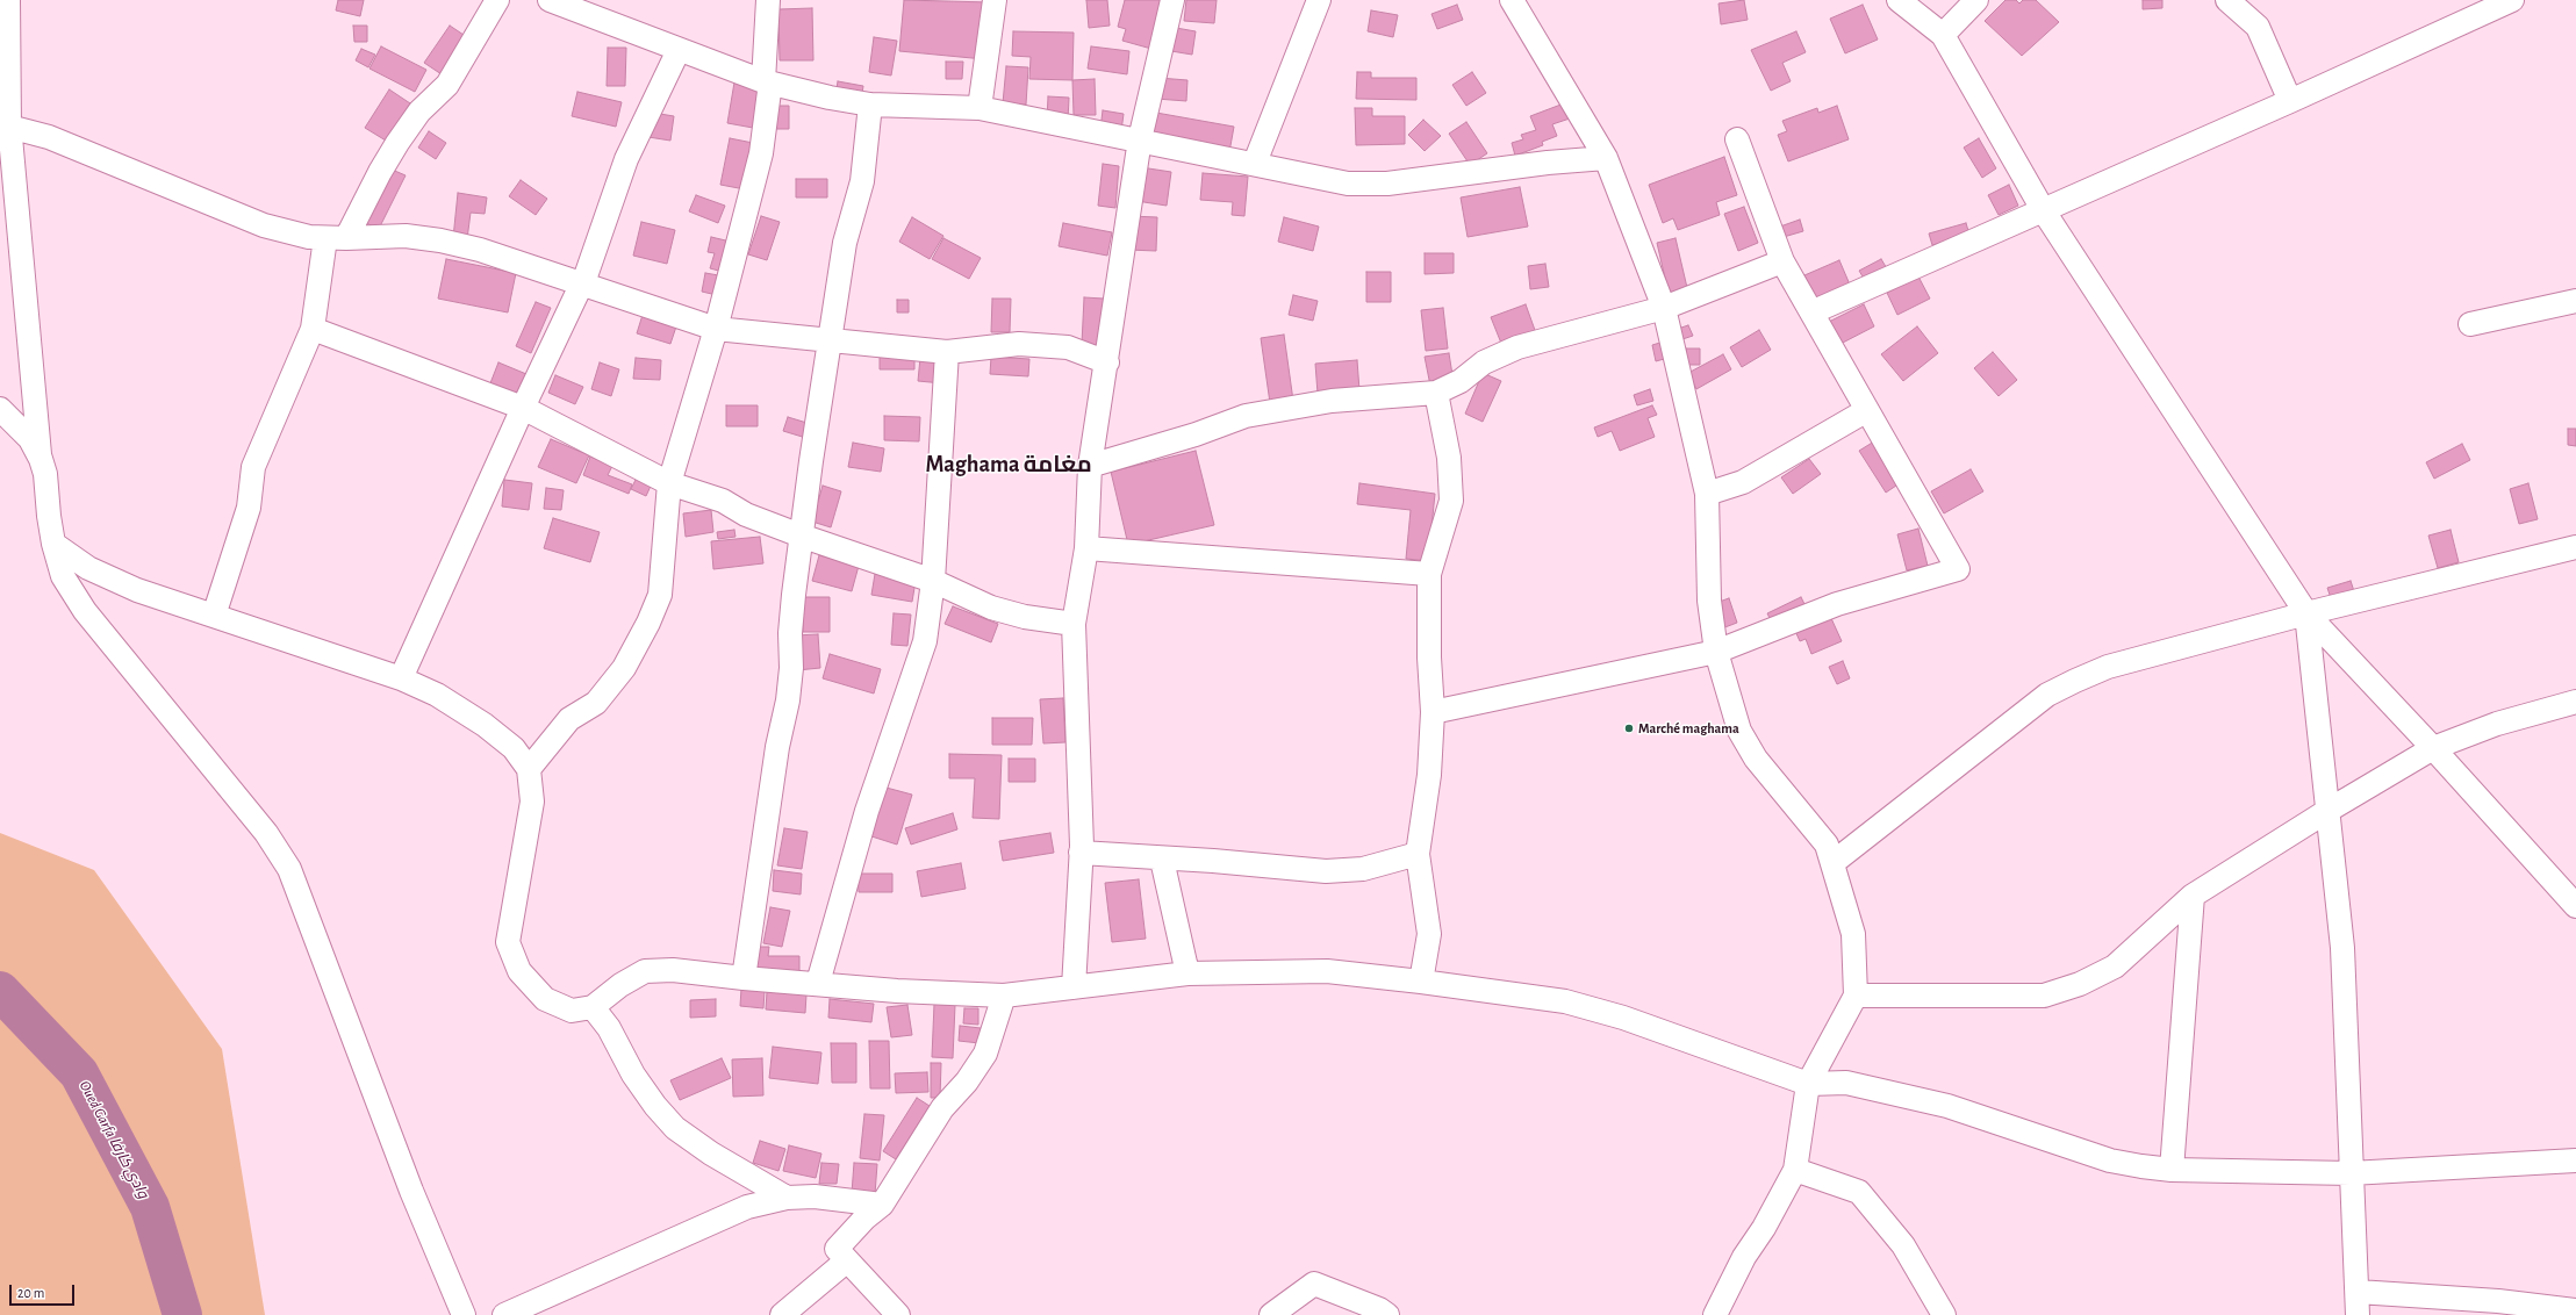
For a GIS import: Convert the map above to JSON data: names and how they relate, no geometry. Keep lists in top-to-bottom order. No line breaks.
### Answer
{"districts":["Maghama مغامة"],"water":["Oued Garfa وادي كارفا"],"places":["Marché maghama"],"scale_bar":"20 m"}
